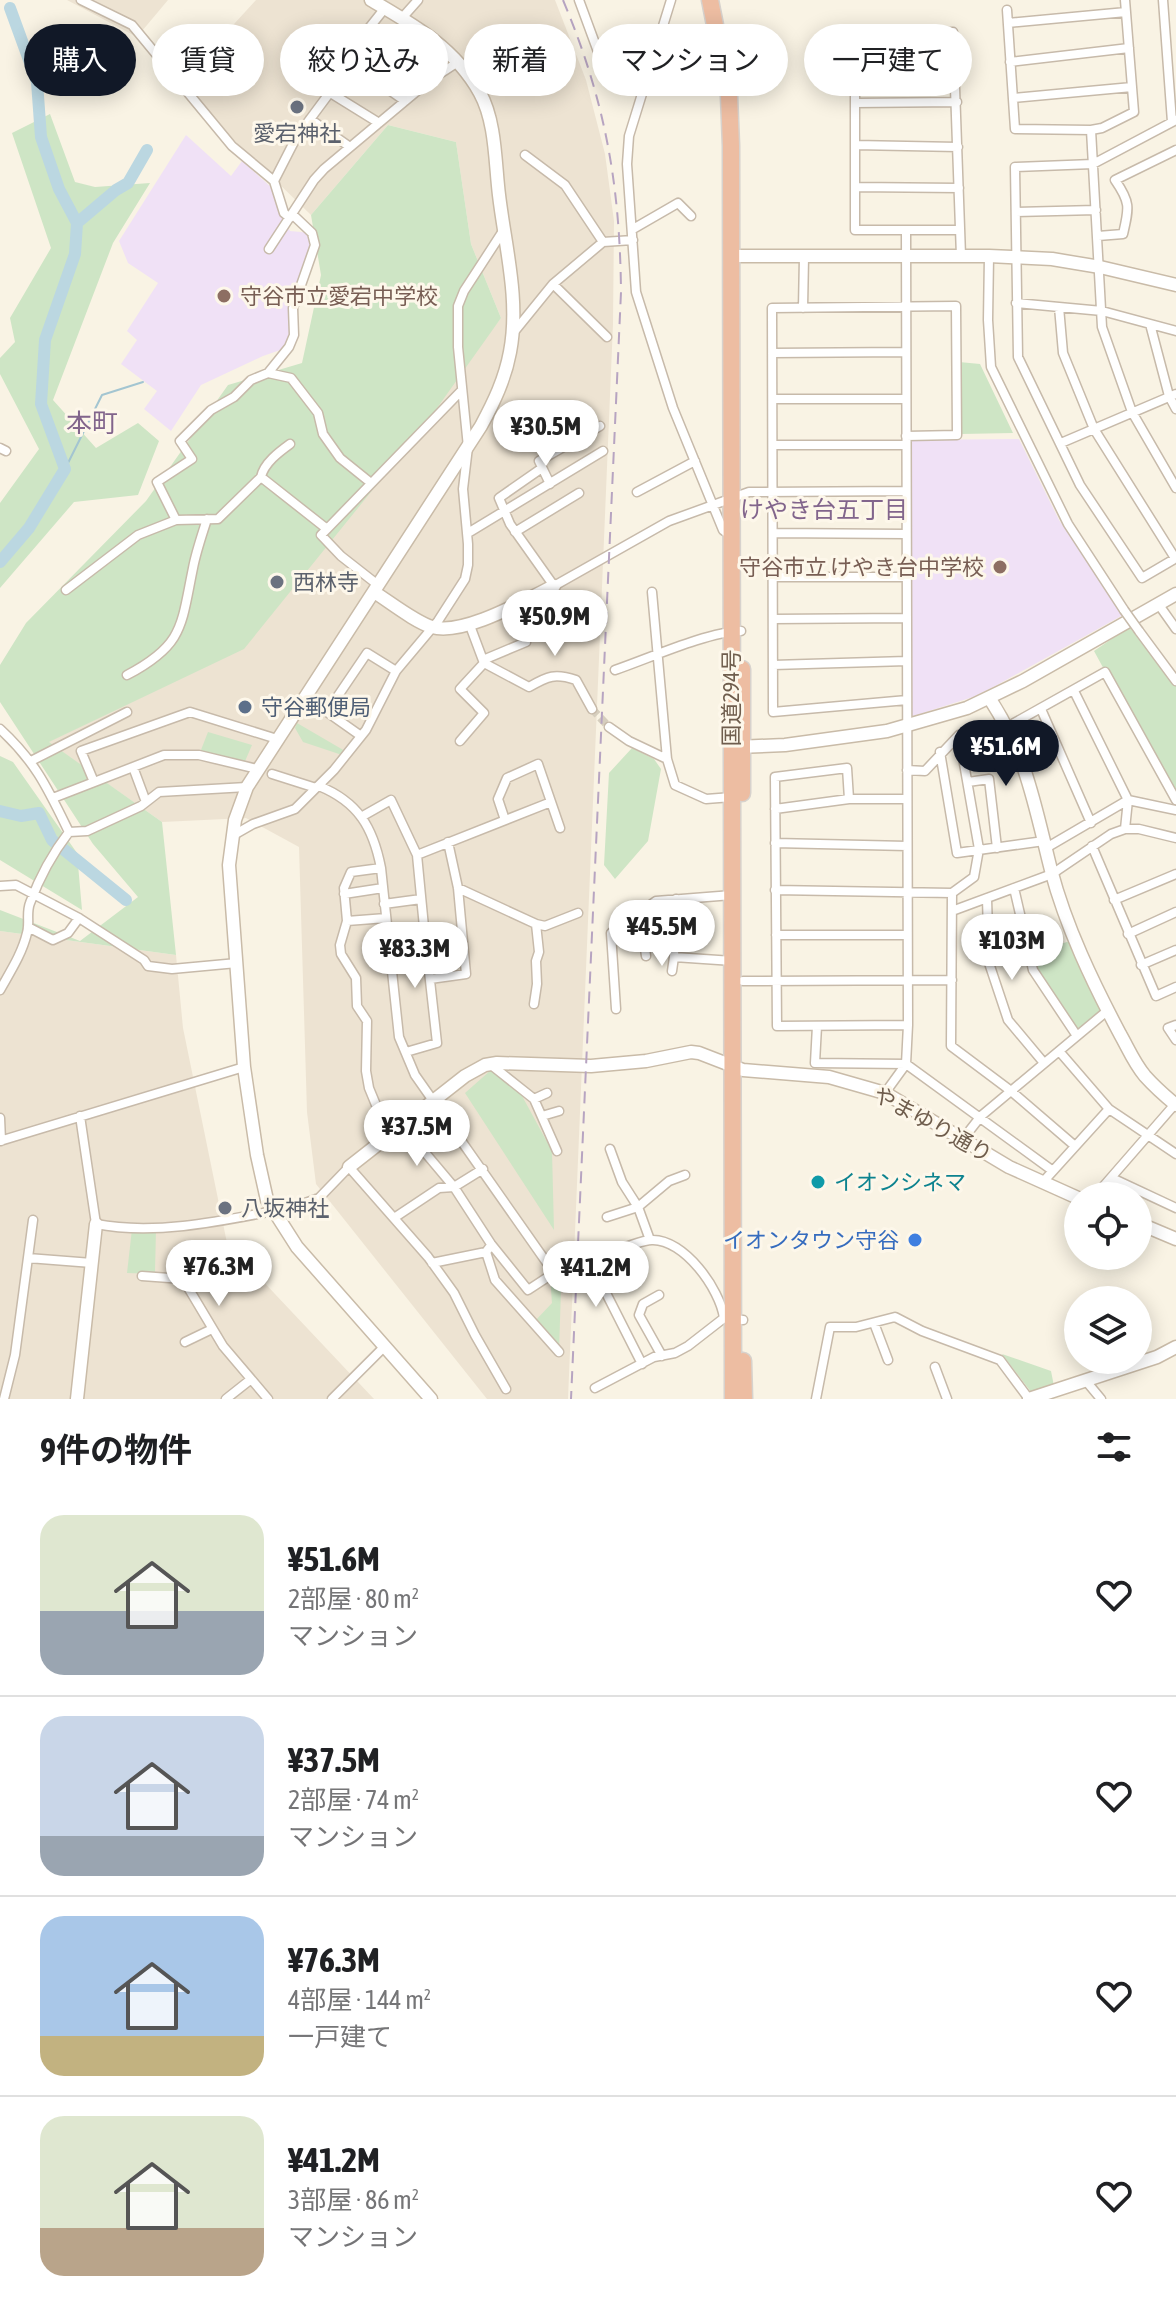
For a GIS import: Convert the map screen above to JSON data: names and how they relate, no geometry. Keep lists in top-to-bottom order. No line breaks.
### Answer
{"streets":{"highway":["国道294号"],"street":["やまゆり通り"]},"crossings":[["国道294号","やまゆり通り"]],"districts":["本町","けやき台五丁目"],"places":["愛宕神社","守谷市立愛宕中学校","守谷市立 けやき台中学校","西林寺","守谷郵便局","イオンシネマ","八坂神社","イオンタウン守谷"],"page":{"chip":["購入","賃貸","絞り込み","新着","マンション","一戸建て"],"price":["¥30.5M","¥50.9M","¥51.6M","¥45.5M","¥103M","¥83.3M","¥37.5M","¥76.3M","¥41.2M"],"heading":"9件の物件","list":[{"name":"¥51.6M","note":"2部屋 · 80 m² · マンション"},{"name":"¥37.5M","note":"2部屋 · 74 m² · マンション"},{"name":"¥76.3M","note":"4部屋 · 144 m² · 一戸建て"},{"name":"¥41.2M","note":"3部屋 · 86 m² · マンション"}]}}
